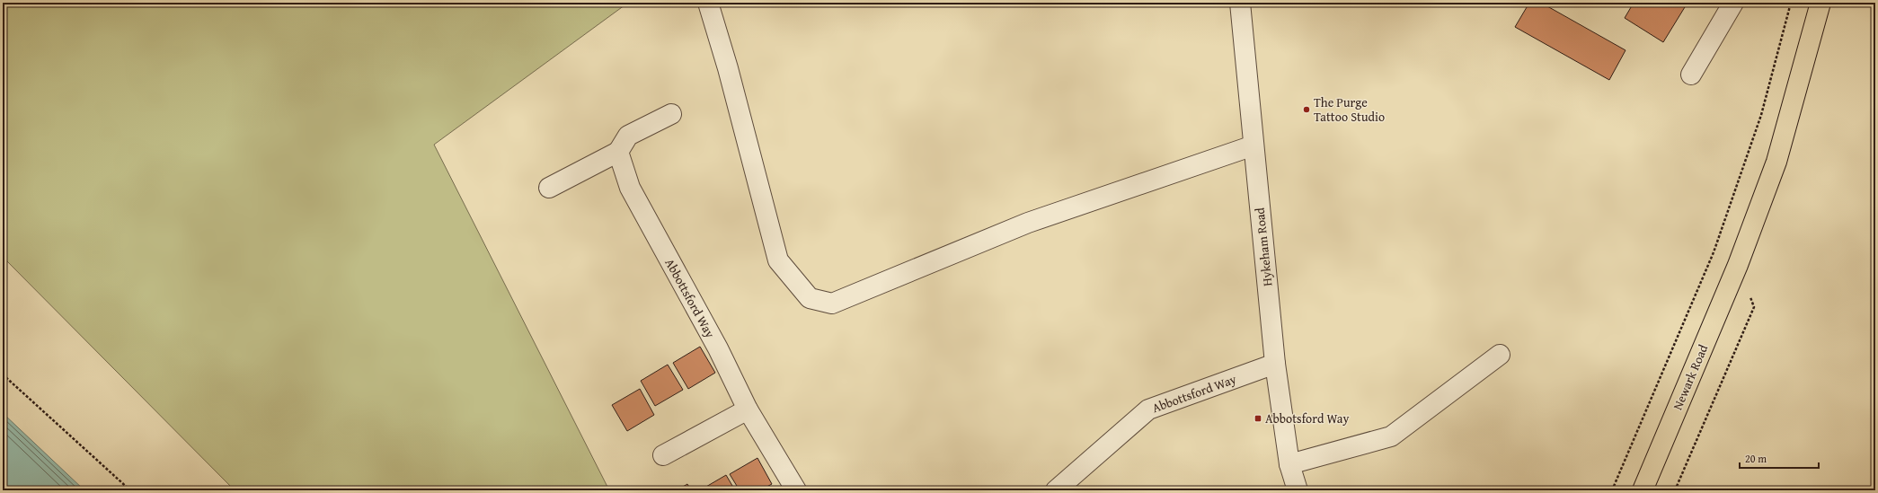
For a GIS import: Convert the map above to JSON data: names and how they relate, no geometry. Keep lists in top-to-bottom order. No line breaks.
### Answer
{"streets":{"main road":["Newark Road"],"street":["Hykeham Road","Abbottsford Way"]},"crossings":[["Hykeham Road","Abbottsford Way"]],"places":{"other":["The Purge Tattoo Studio"],"transit":["Abbotsford Way"]},"scale_bar":"20 m"}
